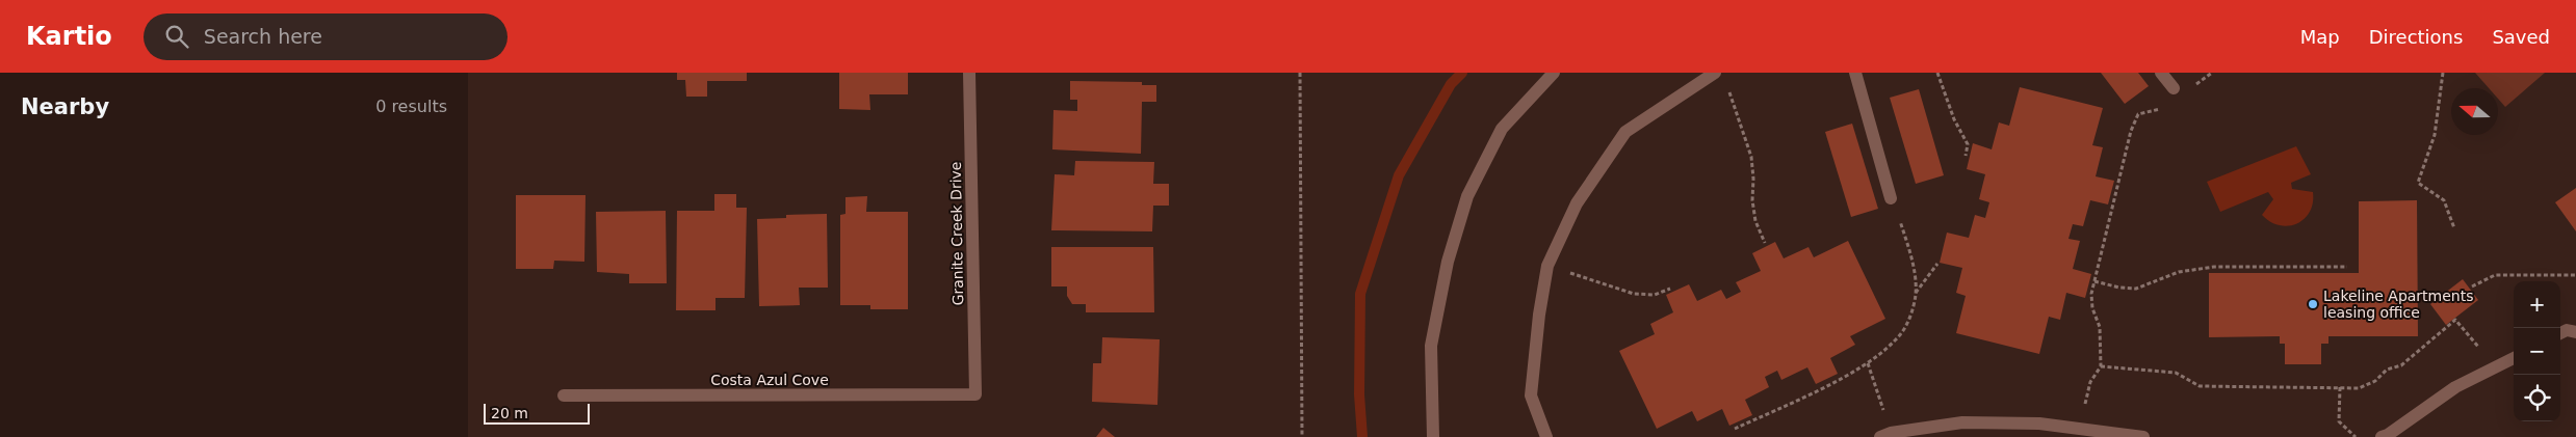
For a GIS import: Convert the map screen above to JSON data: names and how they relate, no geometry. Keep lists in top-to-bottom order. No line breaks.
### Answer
{"streets":{"street":["Granite Creek Drive","Costa Azul Cove"]},"crossings":[["Granite Creek Drive","Costa Azul Cove"]],"places":["Lakeline Apartments leasing office"],"scale_bar":"20 m","north":"left","page":{"header":"Kartio","search":"Search here","nav":["Map","Directions","Saved"],"heading":["Nearby","0 results"],"map_buttons":["+","−"],"scale":"20 m"}}
